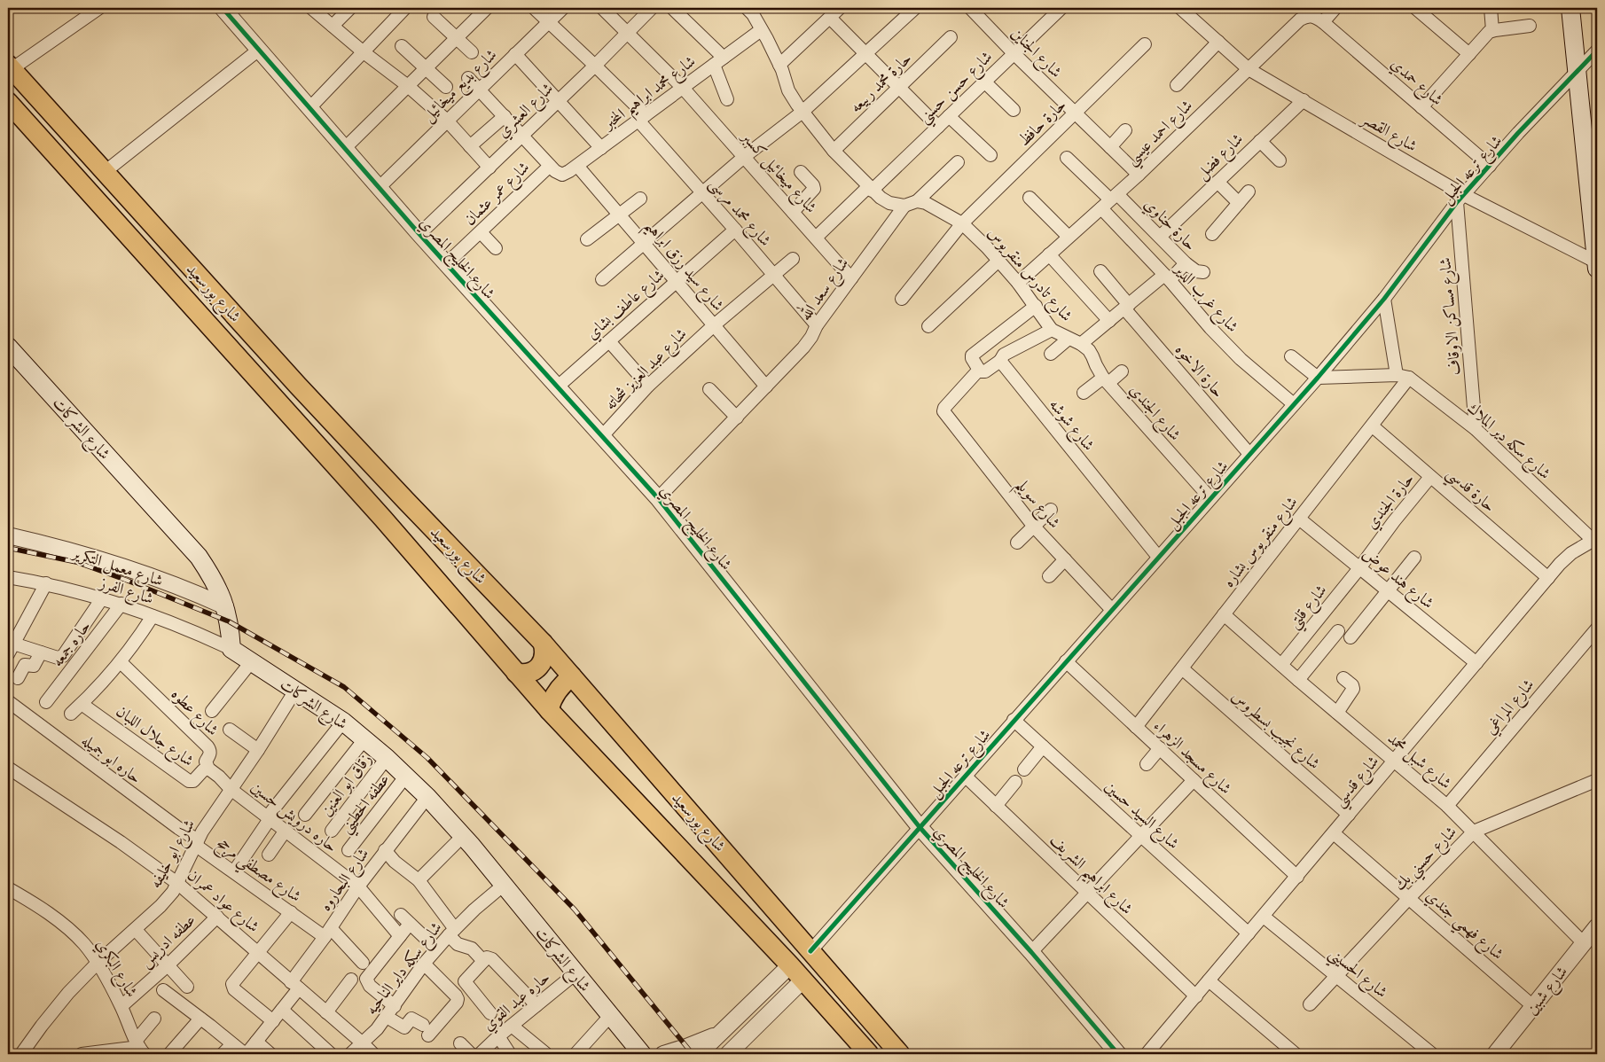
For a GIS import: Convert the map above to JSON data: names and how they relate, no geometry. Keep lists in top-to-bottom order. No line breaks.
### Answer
{"streets":{"main road":["شارع بورسعيد","شارع الشركات"],"street":["شارع الجناين","شارع حمدي","حارة محمد ربيعه","شارع بديع ميخائيل","شارع حسن حسني","شارع محمد ابراهيم المخبر","شارع العشري","حارة حافظ","شارع احمد عيسي","شارع القصر","شارع فضل","شارع ترعه الجبل","شارع ميخائيل كسبر","شارع عمر عثمان","شارع محمد مرسى","حارة حناوي","شارع الخليج المصري","شارع سيد رزق ابراهيم","شارع تادرس منقريوس","شارع سعد الله","شارع غرب الدير","شارع عاطف بشاي","شارع مساكن الاوقاف","شارع عبد العزيز شحاته","حارة الاخوه","شارع الجندي","شارع شوشه","شارع سكه دير الملاك","حارة قدسي","حارة الجندي","شارع سويلم","شارع منقريوس بشاره","شارع معمل التكرير","شارع هند عوض","شارع الفرز","شارع قلتي","حاره جمعه","شارع المراغي","شارع عطوه","شارع نجيب بسطروس","شارع جلال اللبان","شارع مسجد الزهراء","حاره ابو جميله","شارع شبل محمد","شارع قدسي","زقاق ابو العنين","عطفه الحطيني","شارع السيد حسين","حاره درويش حسين","شارع ابو خليفه","شارع حسني بك","شارع مصطفي مرجح","شارع ابراهيم الشريف","شارع البحاروه","شارع عواد عمران","شارع فهمي جندي","عطفه ادريس","شارع البكري","شارع سكه داير الناحيه","شارع الحسيني","شارع شبين","حاره عبد القوي"]},"crossings":[["شارع الجناين","شارع حسن حسني"],["شارع الجناين","حارة حافظ"],["شارع الجناين","شارع احمد عيسي"],["شارع حمدي","شارع احمد عيسي"],["شارع حمدي","شارع ترعه الجبل"],["شارع بديع ميخائيل","شارع محمد مرسى"],["شارع بديع ميخائيل","شارع الخليج المصري"],["شارع حسن حسني","شارع ميخائيل كسبر"],["شارع محمد ابراهيم المخبر","شارع ميخائيل كسبر"],["شارع محمد ابراهيم المخبر","شارع عمر عثمان"],["شارع محمد ابراهيم المخبر","شارع محمد مرسى"],["شارع محمد ابراهيم المخبر","شارع سيد رزق ابراهيم"],["شارع العشري","شارع ميخائيل كسبر"],["شارع العشري","شارع محمد مرسى"],["شارع العشري","شارع الخليج المصري"],["حارة حافظ","شارع تادرس منقريوس"],["شارع احمد عيسي","شارع القصر"],["شارع احمد عيسي","حارة حناوي"],["شارع احمد عيسي","شارع تادرس منقريوس"],["شارع احمد عيسي","شارع غرب الدير"],["شارع القصر","شارع فضل"],["شارع القصر","شارع ترعه الجبل"],["شارع القصر","شارع مساكن الاوقاف"],["شارع فضل","حارة حناوي"],["شارع ترعه الجبل","شارع الخليج المصري"],["شارع ترعه الجبل","شارع بورسعيد"],["شارع ترعه الجبل","شارع غرب الدير"],["شارع ترعه الجبل","شارع مساكن الاوقاف"],["شارع ترعه الجبل","حارة الاخوه"],["شارع ترعه الجبل","شارع الجندي"],["شارع ترعه الجبل","شارع شوشه"],["شارع ترعه الجبل","شارع سويلم"],["شارع ترعه الجبل","شارع مسجد الزهراء"],["شارع ترعه الجبل","شارع السيد حسين"],["شارع ترعه الجبل","شارع ابراهيم الشريف"],["شارع ميخائيل كسبر","شارع سعد الله"],["شارع عمر عثمان","شارع الخليج المصري"],["شارع محمد مرسى","شارع سعد الله"],["شارع محمد مرسى","شارع عاطف بشاي"],["شارع محمد مرسى","شارع عبد العزيز شحاته"],["حارة حناوي","شارع غرب الدير"],["شارع الخليج المصري","شارع سعد الله"],["شارع الخليج المصري","شارع عاطف بشاي"],["شارع الخليج المصري","شارع عبد العزيز شحاته"],["شارع سيد رزق ابراهيم","شارع سعد الله"],["شارع سيد رزق ابراهيم","شارع عاطف بشاي"],["شارع سيد رزق ابراهيم","شارع عبد العزيز شحاته"],["شارع تادرس منقريوس","شارع الجندي"],["شارع مساكن الاوقاف","شارع سكه دير الملاك"],["شارع الشركات","شارع معمل التكرير"],["شارع الشركات","شارع الفرز"],["شارع الشركات","زقاق ابو العنين"],["شارع الشركات","عطفه الحطيني"],["شارع الشركات","شارع ابو خليفه"],["شارع الشركات","شارع البحاروه"],["شارع الشركات","شارع سكه داير الناحيه"],["شارع الشركات","حاره عبد القوي"],["شارع سكه دير الملاك","شارع منقريوس بشاره"],["شارع سكه دير الملاك","شارع قدسي"],["حارة قدسي","حارة الجندي"],["حارة قدسي","شارع منقريوس بشاره"],["حارة قدسي","شارع قدسي"],["حارة الجندي","شارع هند عوض"],["حارة الجندي","شارع قلتي"],["شارع منقريوس بشاره","شارع هند عوض"],["شارع منقريوس بشاره","شارع نجيب بسطروس"],["شارع منقريوس بشاره","شارع مسجد الزهراء"],["شارع منقريوس بشاره","شارع شبل محمد"],["شارع هند عوض","شارع قلتي"],["شارع هند عوض","شارع قدسي"],["شارع الفرز","حاره جمعه"],["شارع قلتي","شارع شبل محمد"],["شارع المراغي","شارع شبل محمد"],["شارع عطوه","شارع جلال اللبان"],["شارع نجيب بسطروس","شارع قدسي"],["شارع مسجد الزهراء","شارع قدسي"],["حاره ابو جميله","شارع ابو خليفه"],["حاره ابو جميله","شارع مصطفي مرجح"],["شارع شبل محمد","شارع قدسي"],["شارع شبل محمد","شارع حسني بك"],["شارع شبل محمد","شارع شبين"],["شارع قدسي","شارع السيد حسين"],["شارع قدسي","شارع ابراهيم الشريف"],["شارع قدسي","شارع فهمي جندي"],["شارع قدسي","شارع الحسيني"],["حاره درويش حسين","شارع ابو خليفه"],["حاره درويش حسين","شارع البحاروه"],["شارع ابو خليفه","شارع مصطفي مرجح"],["شارع ابو خليفه","شارع عواد عمران"],["شارع ابو خليفه","شارع البكري"],["شارع حسني بك","شارع فهمي جندي"],["شارع حسني بك","شارع الحسيني"],["شارع مصطفي مرجح","شارع البحاروه"],["شارع البحاروه","شارع عواد عمران"],["شارع عواد عمران","عطفه ادريس"],["شارع عواد عمران","شارع سكه داير الناحيه"],["شارع فهمي جندي","شارع شبين"],["عطفه ادريس","شارع البكري"]]}
